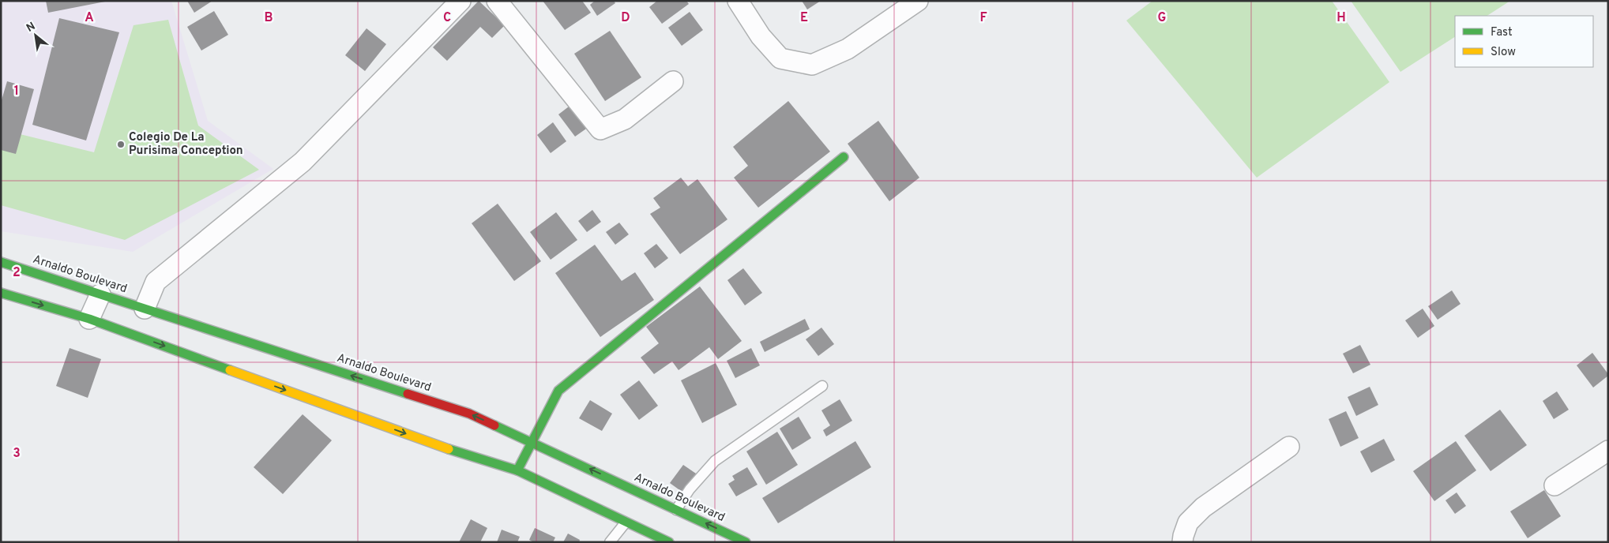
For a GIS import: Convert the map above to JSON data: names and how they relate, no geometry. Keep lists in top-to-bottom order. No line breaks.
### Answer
{"streets":{"main road":["Arnaldo Boulevard"]},"places":["Colegio De La Purisima Conception"],"legend":["Fast","Slow"],"north":"top left","grid":{"columns":["A","B","C","D","E","F","G","H"],"rows":["1","2","3"]}}
